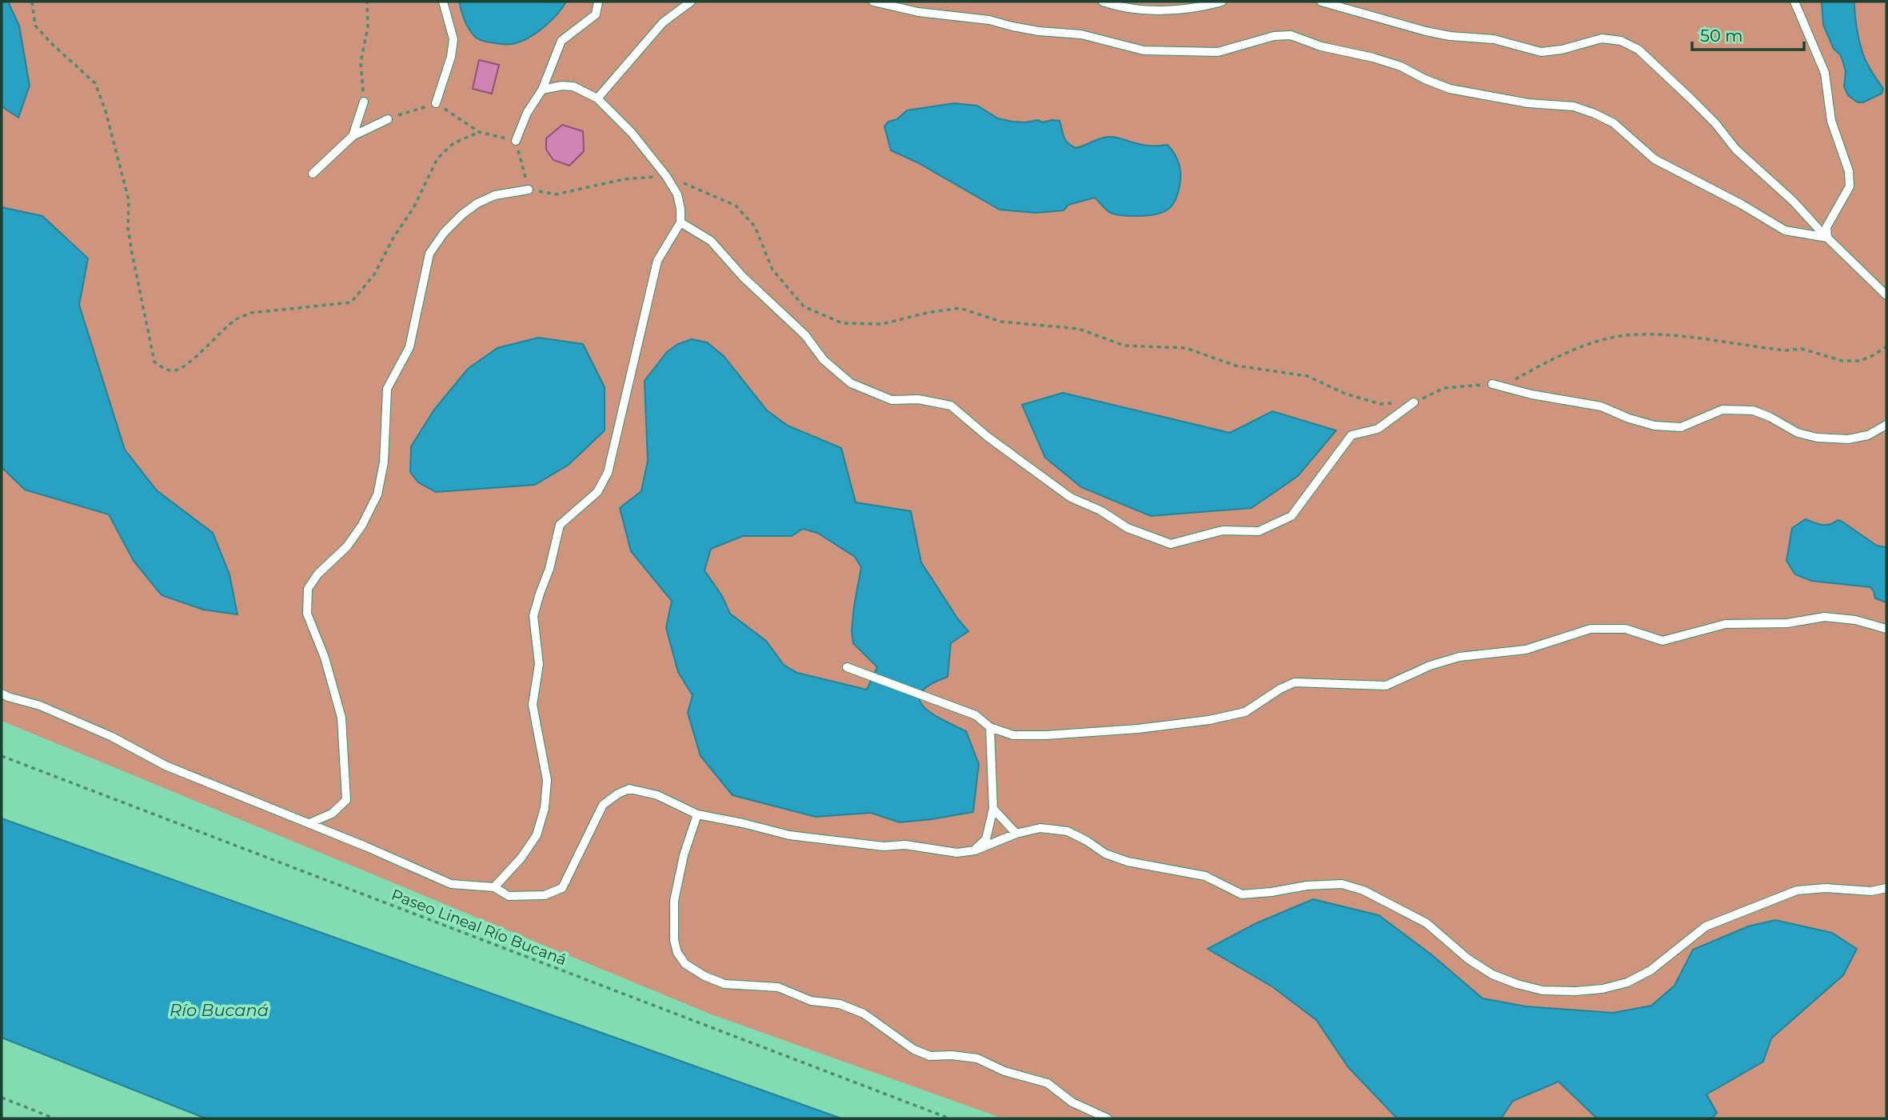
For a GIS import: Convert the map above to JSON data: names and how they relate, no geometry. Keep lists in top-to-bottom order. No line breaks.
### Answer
{"streets":{"path":["Paseo Lineal Río Bucaná"]},"water":["Río Bucaná"],"scale_bar":"50 m"}
